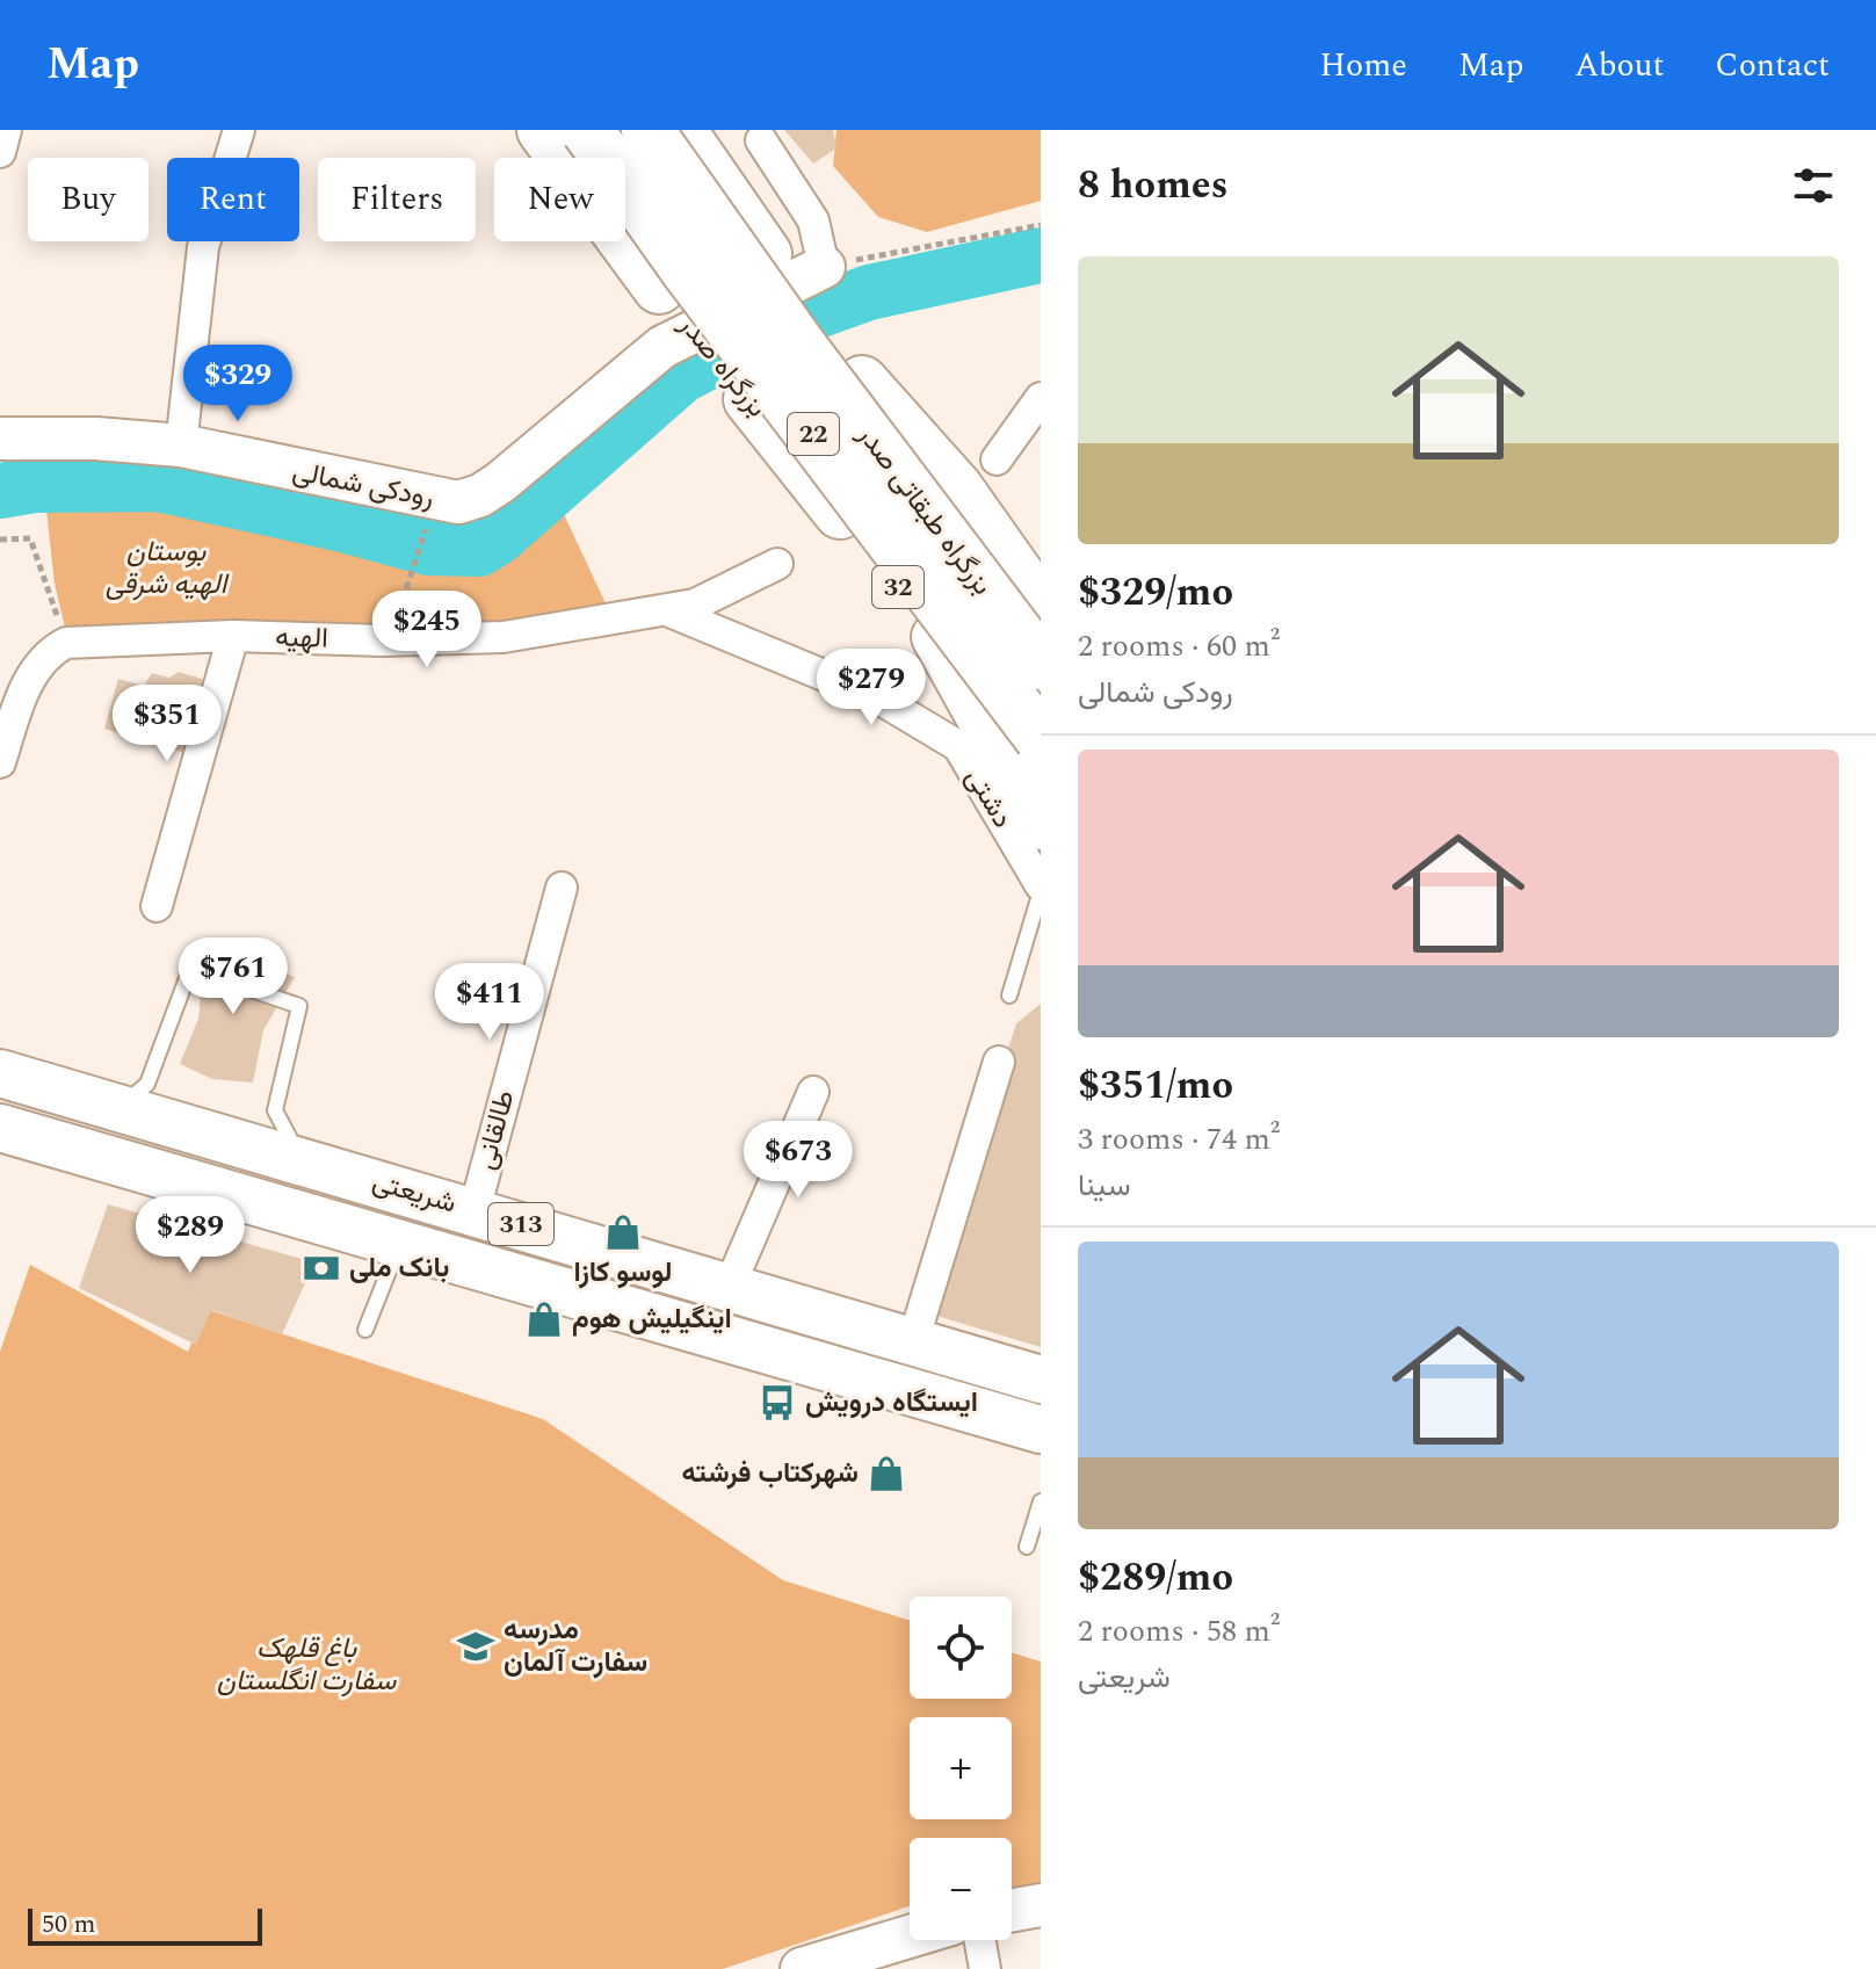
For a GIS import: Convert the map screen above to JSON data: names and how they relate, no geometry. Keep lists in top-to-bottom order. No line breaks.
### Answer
{"streets":{"highway":["بزرگراه صدر","22","بزرگراه طبقاتی صدر","32"],"main road":["شریعتی","313"],"street":["رودکی شمالی","الهیه","دشتی","طالقانی"]},"crossings":[["الهیه","دشتی"],["طالقانی","شریعتی"]],"parks":["بوستان الهیه شرقی","باغ قلهک سفارت انگلستان"],"places":{"shop":["لوسو کازا","اینگیلیش هوم","شهرکتاب فرشته"],"bank":["بانک ملی"],"bus stop":["ایستگاه درویش"],"school or university":["مدرسه سفارت آلمان"]},"scale_bar":"50 m","page":{"header":"Map","nav":["Home","Map","About","Contact"],"heading":"8 homes","chip":["Buy","Rent","Filters","New"],"list":[{"name":"$329/mo","note":"2 rooms · 60 m² · رودکی شمالی"},{"name":"$351/mo","note":"3 rooms · 74 m² · سینا"},{"name":"$289/mo","note":"2 rooms · 58 m² · شریعتی"}],"price":["$329","$245","$279","$351","$761","$411","$673","$289"],"map_buttons":["+","−"],"scale":"50 m"}}
